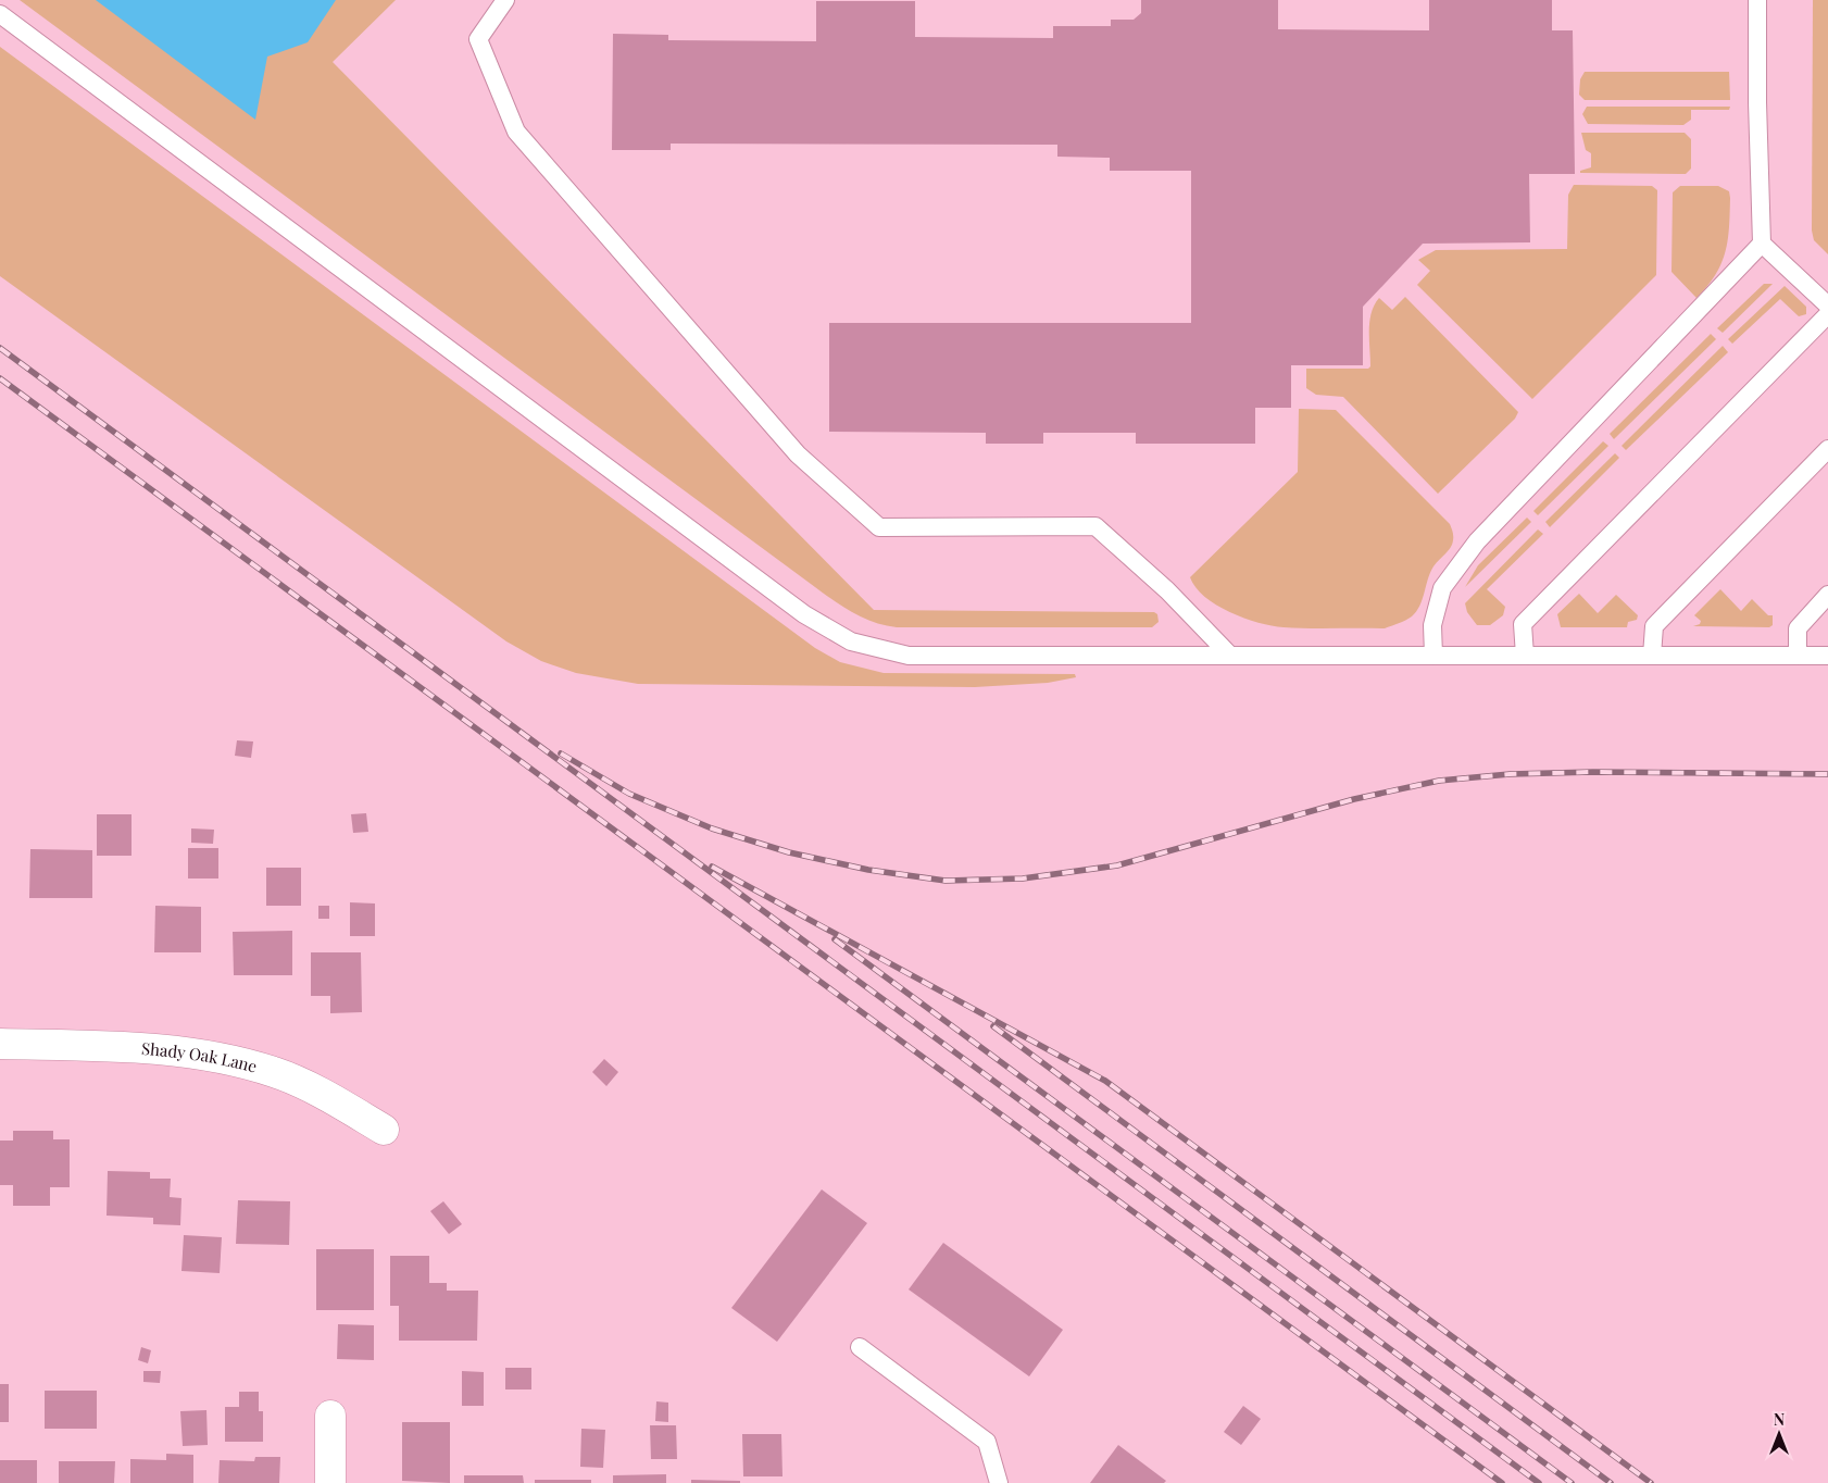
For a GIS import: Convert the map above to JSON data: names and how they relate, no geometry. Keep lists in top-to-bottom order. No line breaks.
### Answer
{"streets":{"street":["Shady Oak Lane"]},"north":"top"}
